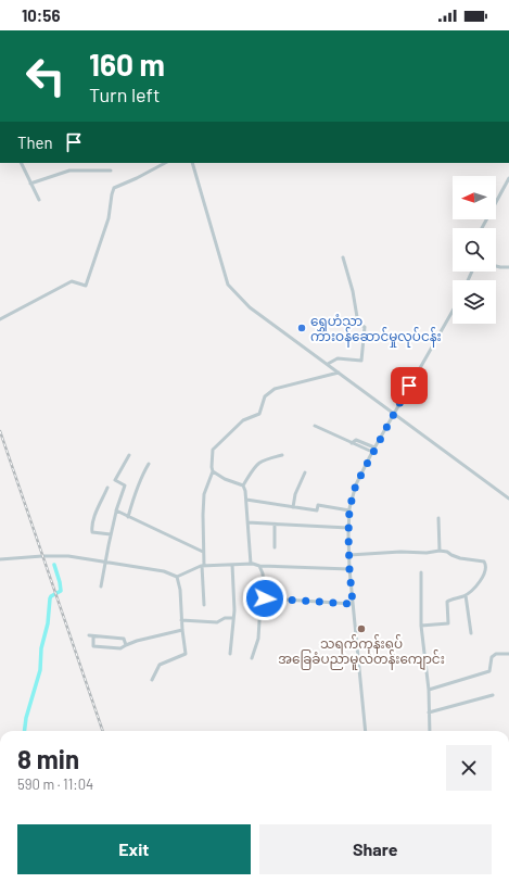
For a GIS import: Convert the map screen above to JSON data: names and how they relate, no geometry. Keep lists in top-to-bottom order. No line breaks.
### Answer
{"places":["ရွှေဟံသာ ကားဝန်ဆောင်မှုလုပ်ငန်း","သရက်ကုန်းရပ် အခြေခံပညာမူလတန်းကျောင်း"],"north":"left","page":{"status":"10:56","turn":["160 m","Turn left"],"then":"Then","heading":["8 min","590 m · 11:04"],"buttons":["Exit","Share"]}}
